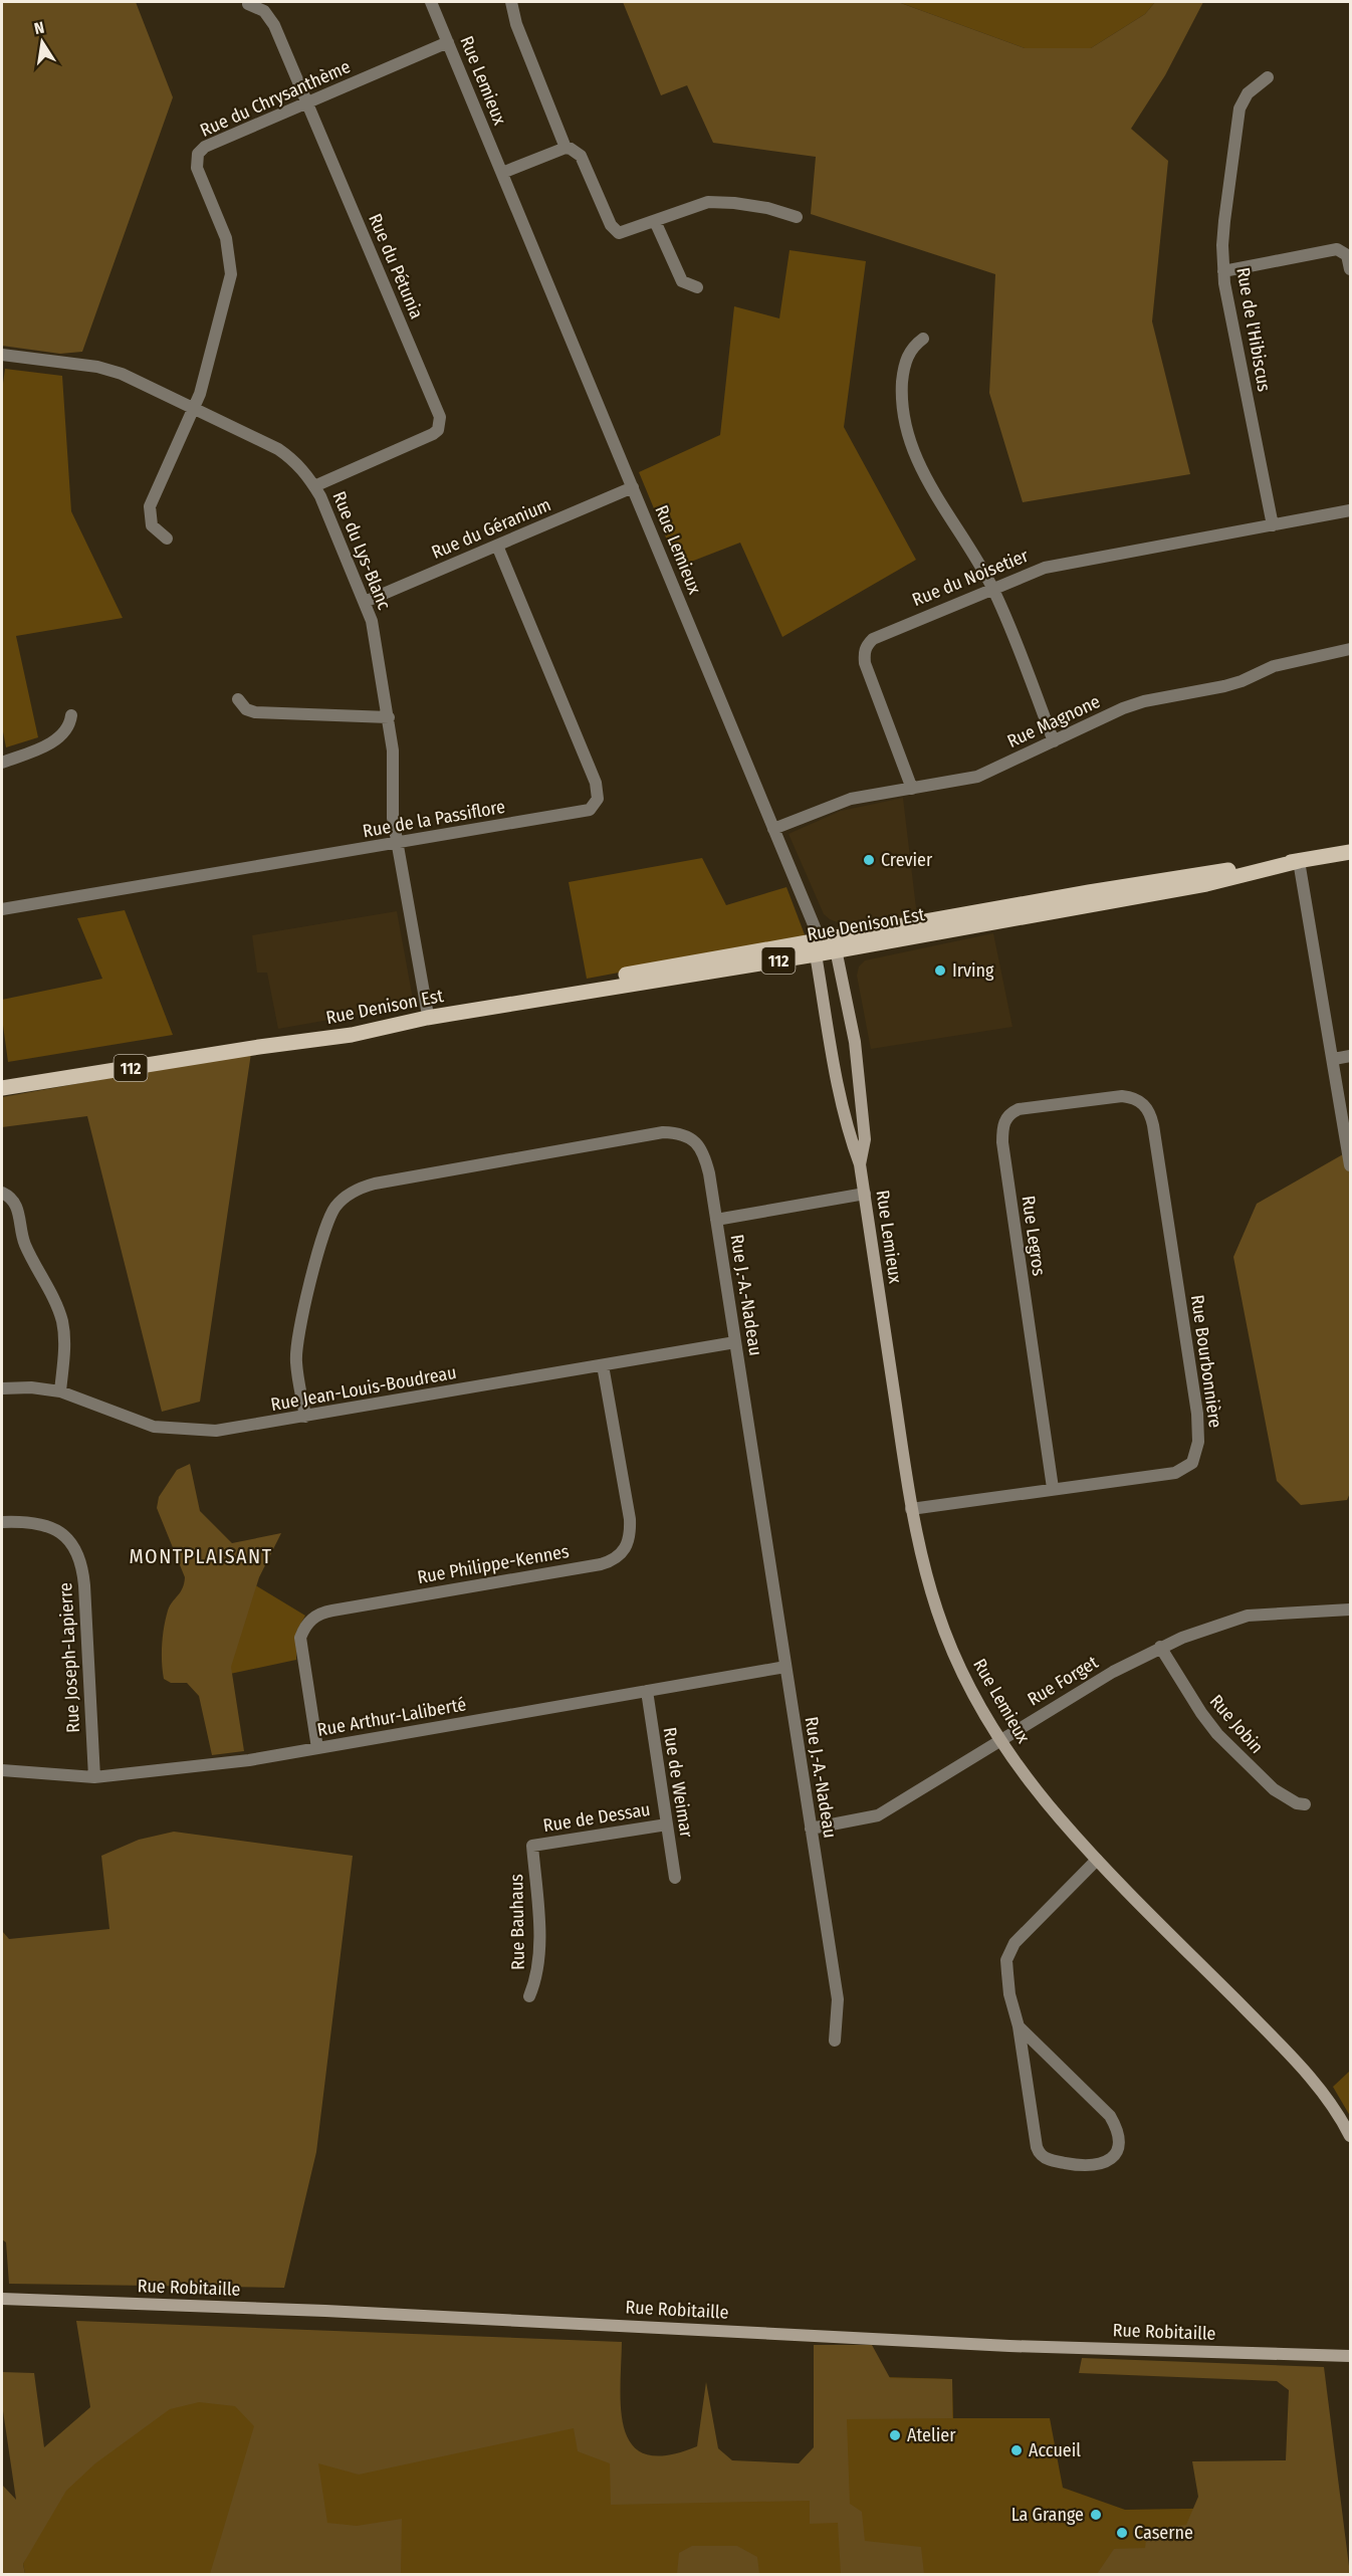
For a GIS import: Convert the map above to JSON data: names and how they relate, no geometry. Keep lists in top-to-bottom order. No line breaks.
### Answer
{"streets":{"main road":["Rue Denison Est","112"],"street":["Rue Lemieux","Rue du Chrysanthème","Rue du Pétunia","Rue de l'Hibiscus","Rue du Géranium","Rue du Lys-Blanc","Rue du Noisetier","Rue Magnone","Rue de la Passiflore","Rue Legros","Rue J.-A.-Nadeau","Rue Bourbonnière","Rue Jean-Louis-Boudreau","Rue Philippe-Kennes","Rue Joseph-Lapierre","Rue Forget","Rue Arthur-Laliberté","Rue Jobin","Rue de Weimar","Rue de Dessau","Rue Bauhaus","Rue Robitaille"]},"crossings":[["Rue Lemieux","Rue du Chrysanthème"],["Rue Lemieux","Rue du Géranium"],["Rue Lemieux","Rue Magnone"],["Rue Lemieux","Rue Denison Est"],["Rue Lemieux","Rue Bourbonnière"],["Rue Lemieux","Rue Forget"],["Rue du Chrysanthème","Rue du Pétunia"],["Rue du Chrysanthème","Rue du Lys-Blanc"],["Rue du Pétunia","Rue du Lys-Blanc"],["Rue de l'Hibiscus","Rue du Noisetier"],["Rue du Géranium","Rue du Lys-Blanc"],["Rue du Géranium","Rue de la Passiflore"],["Rue du Lys-Blanc","Rue de la Passiflore"],["Rue du Lys-Blanc","Rue Denison Est"],["Rue du Noisetier","Rue Magnone"],["Rue Legros","Rue Bourbonnière"],["Rue J.-A.-Nadeau","Rue Jean-Louis-Boudreau"],["Rue J.-A.-Nadeau","Rue Forget"],["Rue J.-A.-Nadeau","Rue Arthur-Laliberté"],["Rue Jean-Louis-Boudreau","Rue Philippe-Kennes"],["Rue Philippe-Kennes","Rue Arthur-Laliberté"],["Rue Joseph-Lapierre","Rue Arthur-Laliberté"],["Rue Forget","Rue Jobin"],["Rue Arthur-Laliberté","Rue de Weimar"],["Rue de Weimar","Rue de Dessau"],["Rue de Dessau","Rue Bauhaus"]],"districts":["MONTPLAISANT"],"places":["Crevier","Irving","Atelier","Accueil","La Grange","Caserne"],"north":"top"}
